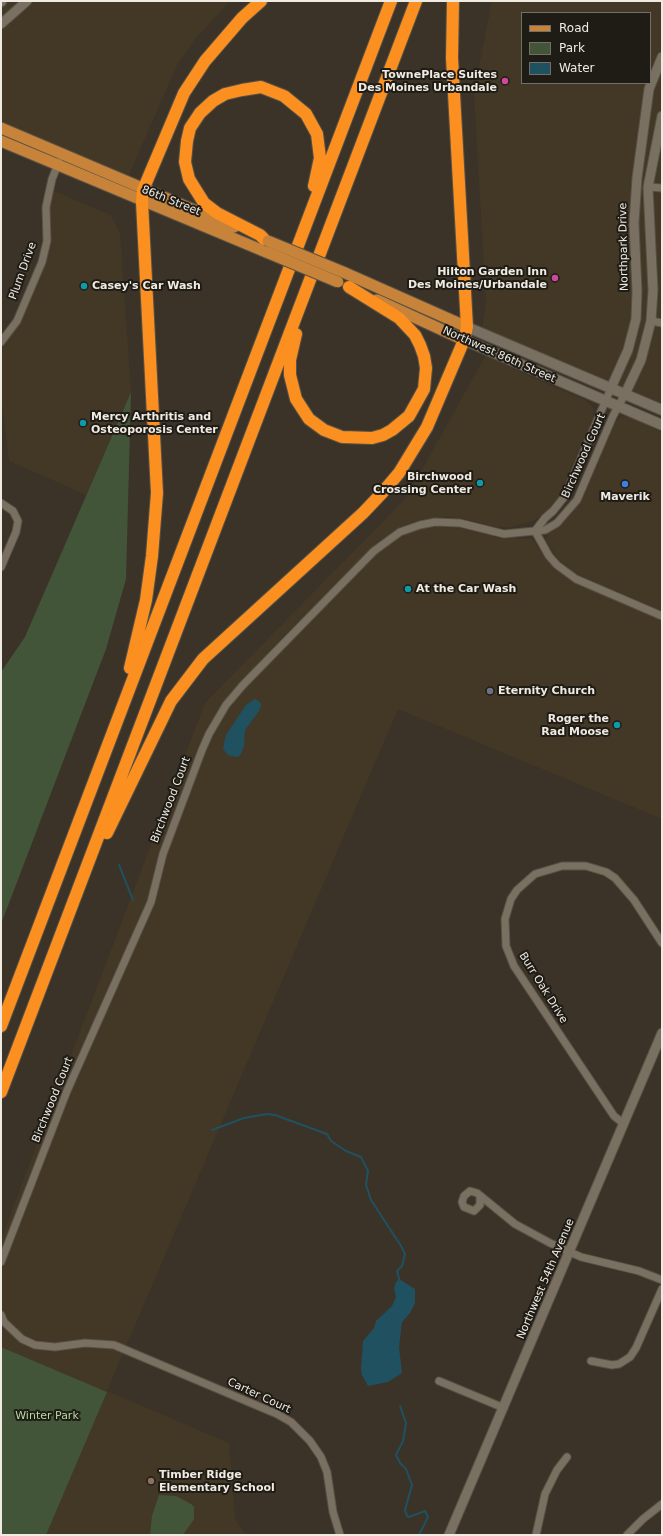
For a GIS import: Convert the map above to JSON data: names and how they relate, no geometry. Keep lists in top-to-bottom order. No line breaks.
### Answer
{"streets":{"main road":["86th Street","Northwest 86th Street"],"street":["Northpark Drive","Plum Drive","Birchwood Court","Burr Oak Drive","Northwest 54th Avenue","Carter Court"]},"crossings":[["86th Street","Plum Drive"],["86th Street","Northwest 86th Street"],["Northpark Drive","Northwest 86th Street"],["Northpark Drive","Birchwood Court"],["Northwest 86th Street","Birchwood Court"],["Burr Oak Drive","Northwest 54th Avenue"]],"parks":["Winter Park"],"places":["TownePlace Suites Des Moines Urbandale","Hilton Garden Inn Des Moines/Urbandale","Casey's Car Wash","Mercy Arthritis and Osteoporosis Center","Birchwood Crossing Center","Maverik","At the Car Wash","Eternity Church","Roger the Rad Moose","Timber Ridge Elementary School"],"legend":["Road","Park","Water"]}
